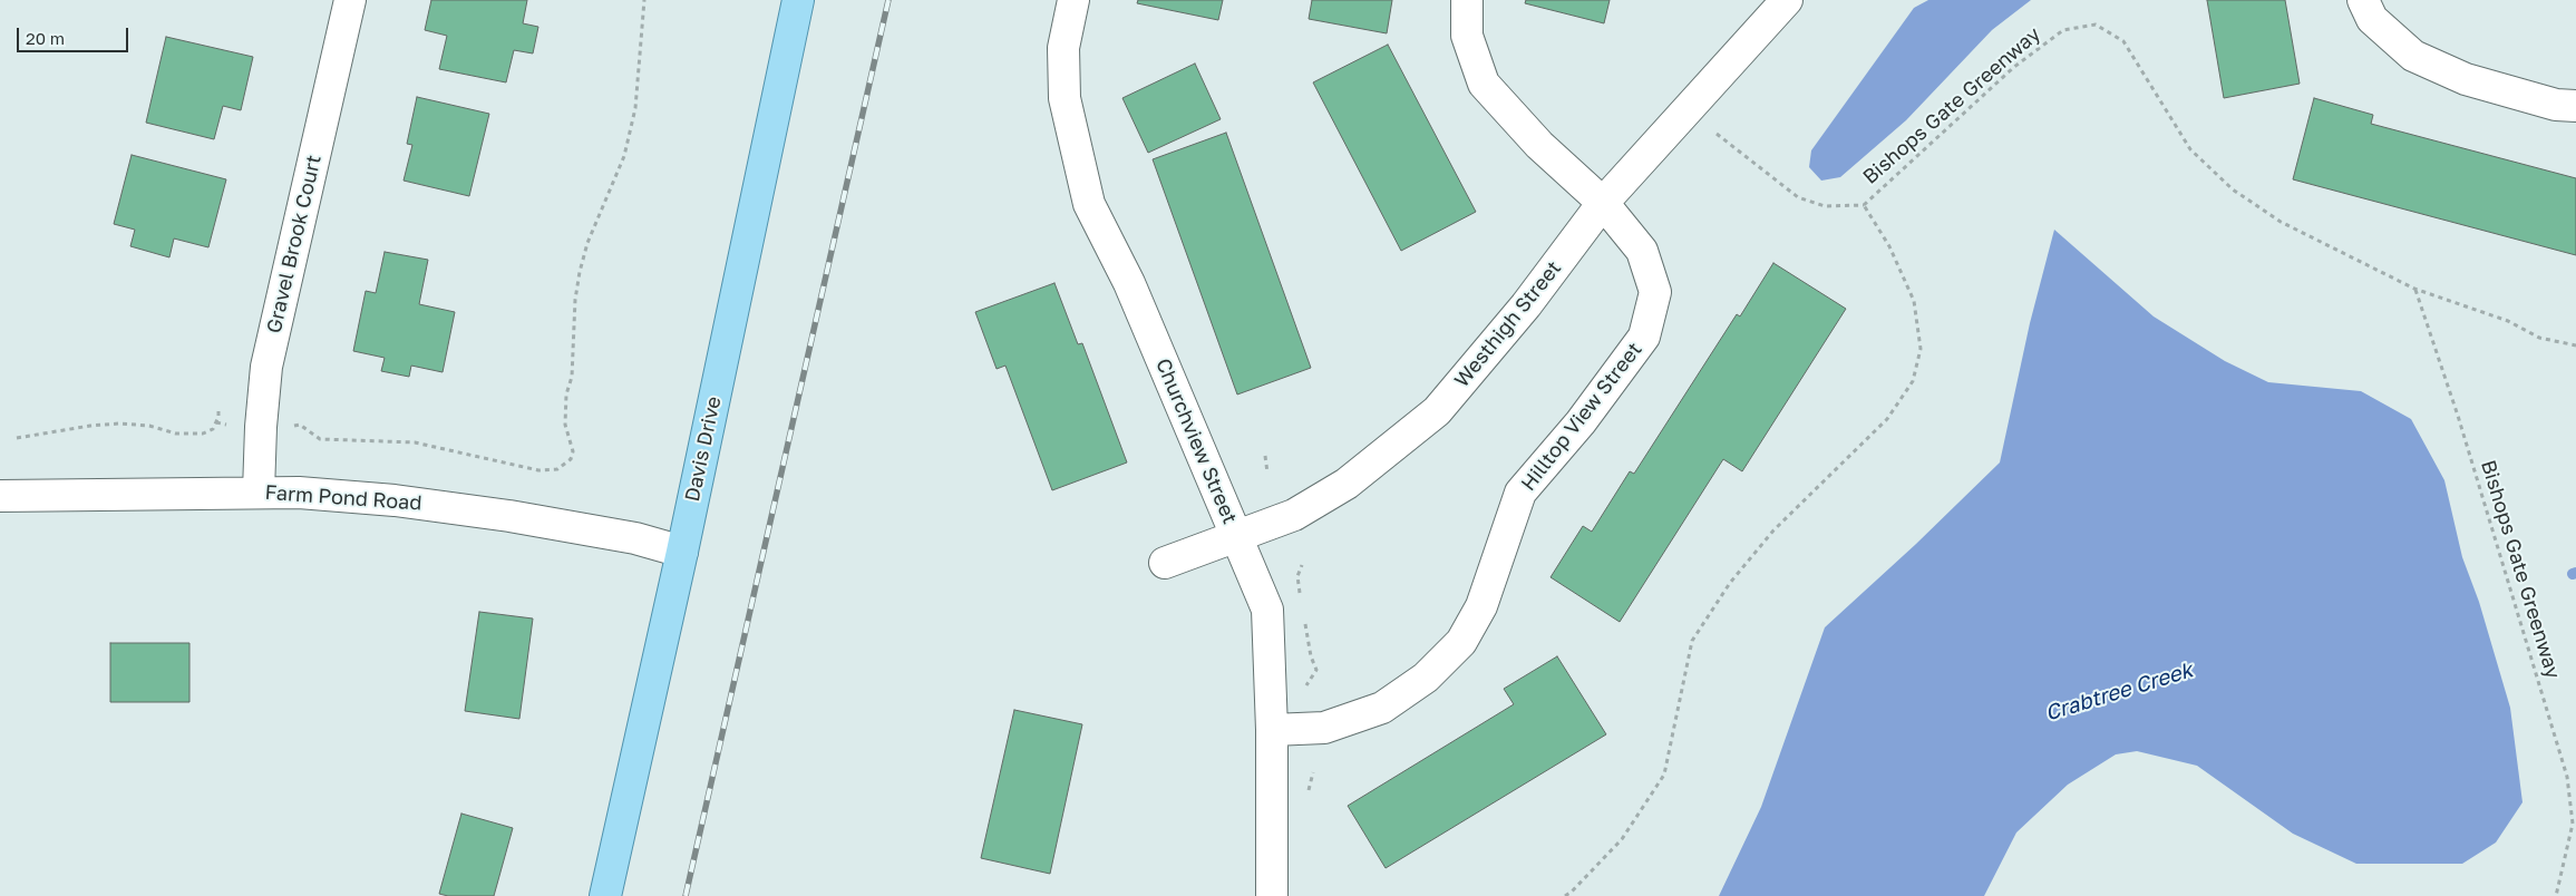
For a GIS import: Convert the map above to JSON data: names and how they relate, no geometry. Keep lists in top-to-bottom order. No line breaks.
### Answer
{"streets":{"main road":["Davis Drive"],"street":["Gravel Brook Court","Westhigh Street","Hilltop View Street","Churchview Street","Farm Pond Road"],"path":["Bishops Gate Greenway"]},"crossings":[["Gravel Brook Court","Farm Pond Road"],["Westhigh Street","Hilltop View Street"],["Westhigh Street","Churchview Street"],["Hilltop View Street","Churchview Street"],["Davis Drive","Farm Pond Road"]],"water":["Crabtree Creek"],"scale_bar":"20 m"}
